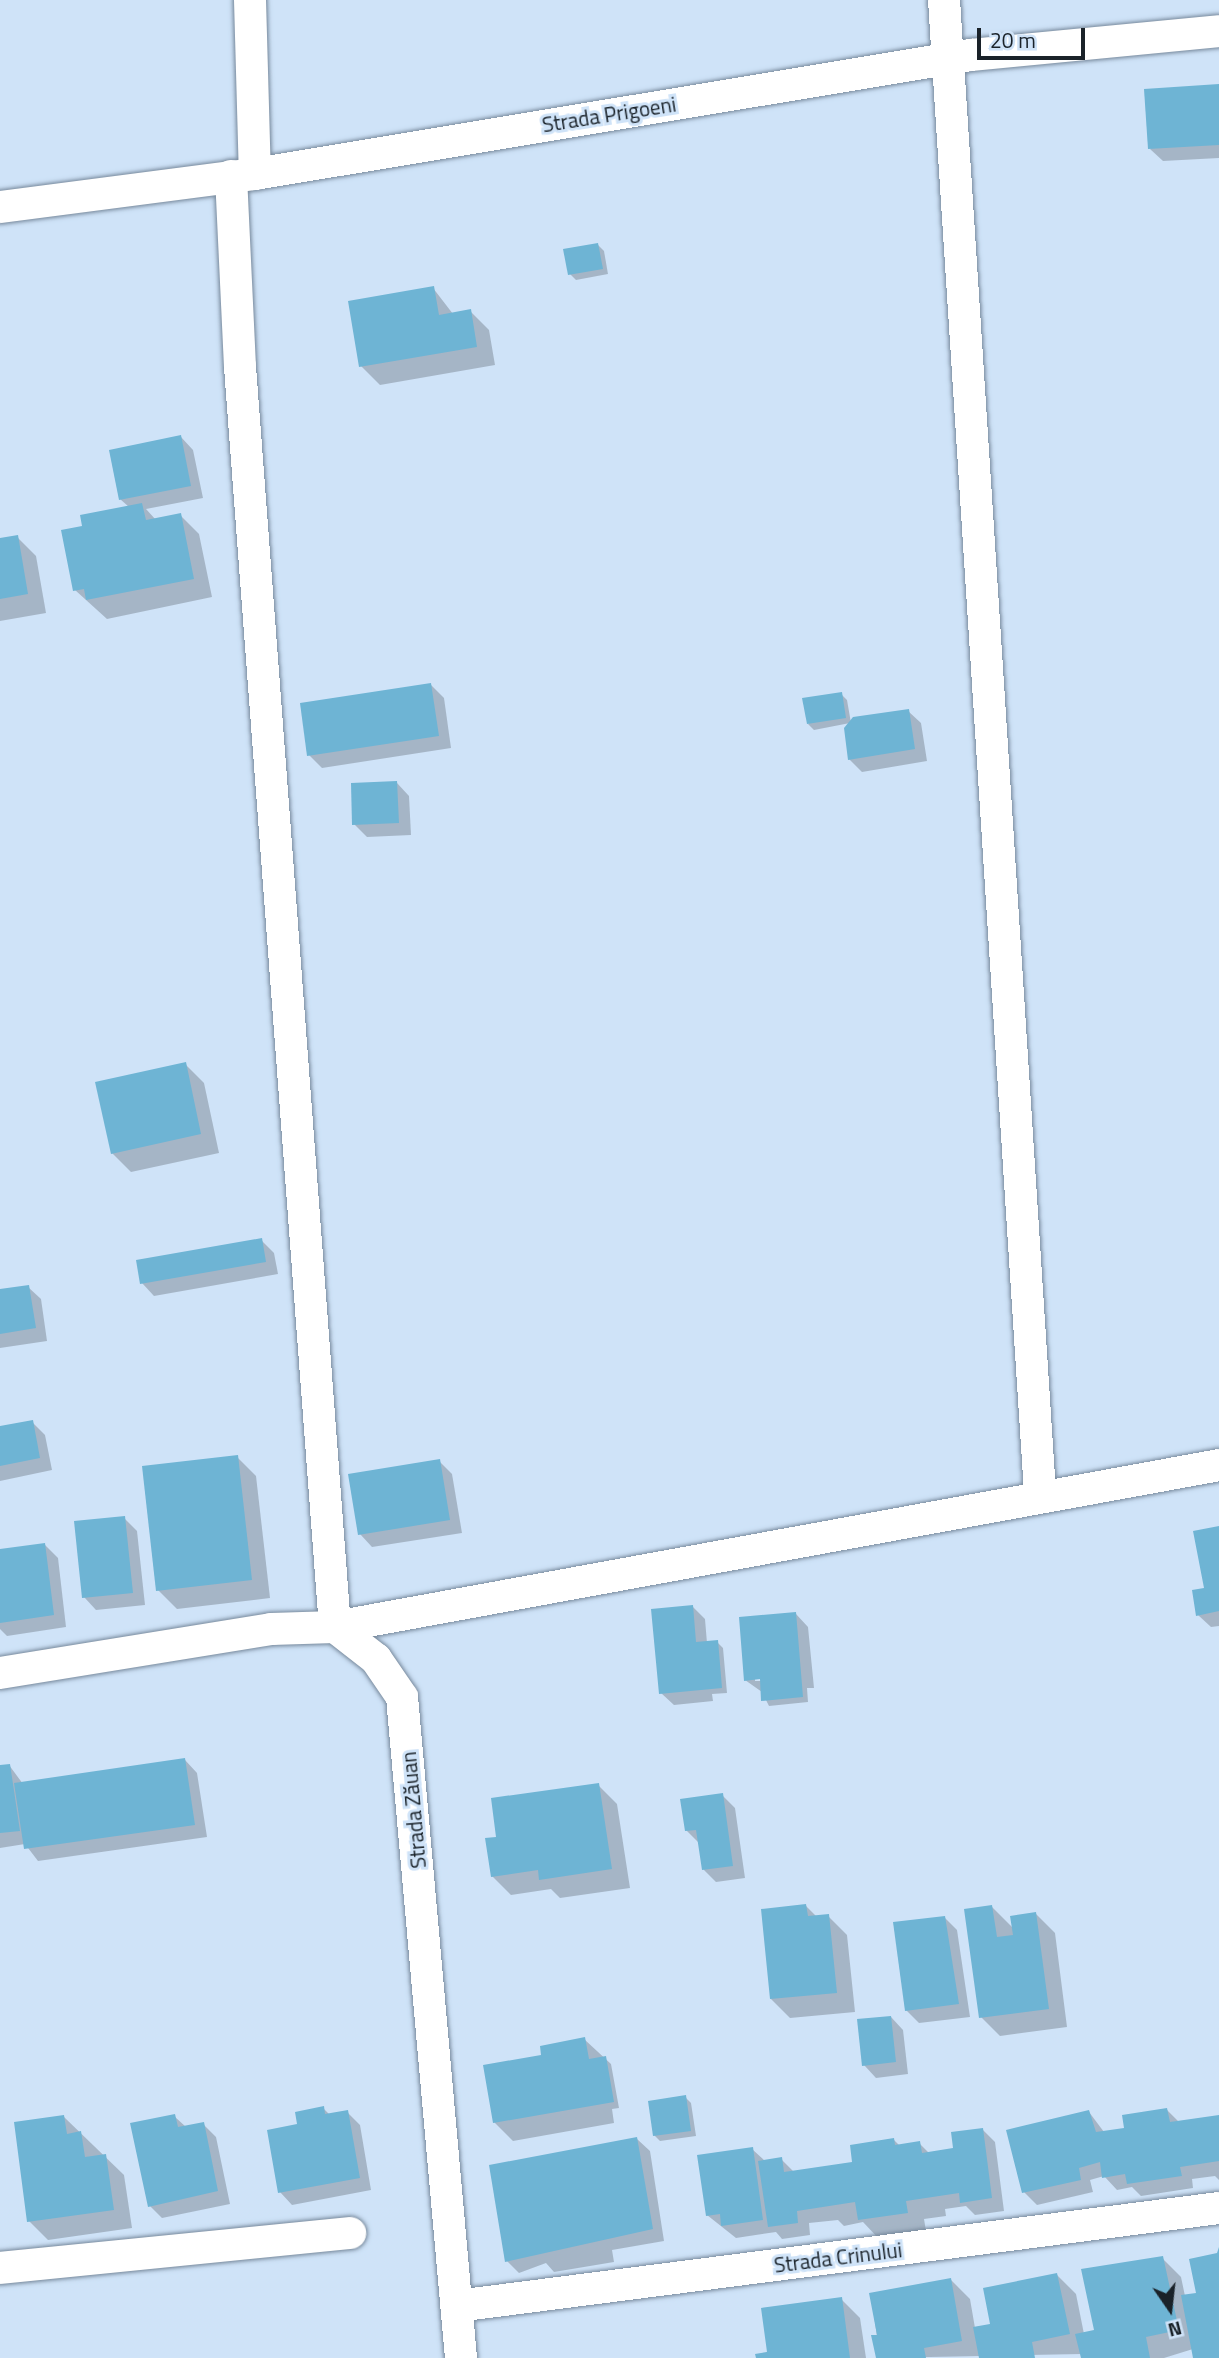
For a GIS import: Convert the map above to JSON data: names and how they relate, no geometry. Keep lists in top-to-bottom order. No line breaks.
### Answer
{"streets":{"street":["Strada Prigoeni","Strada Zăuan","Strada Crinului"]},"crossings":[["Strada Zăuan","Strada Crinului"]],"scale_bar":"20 m","north":"bottom"}
